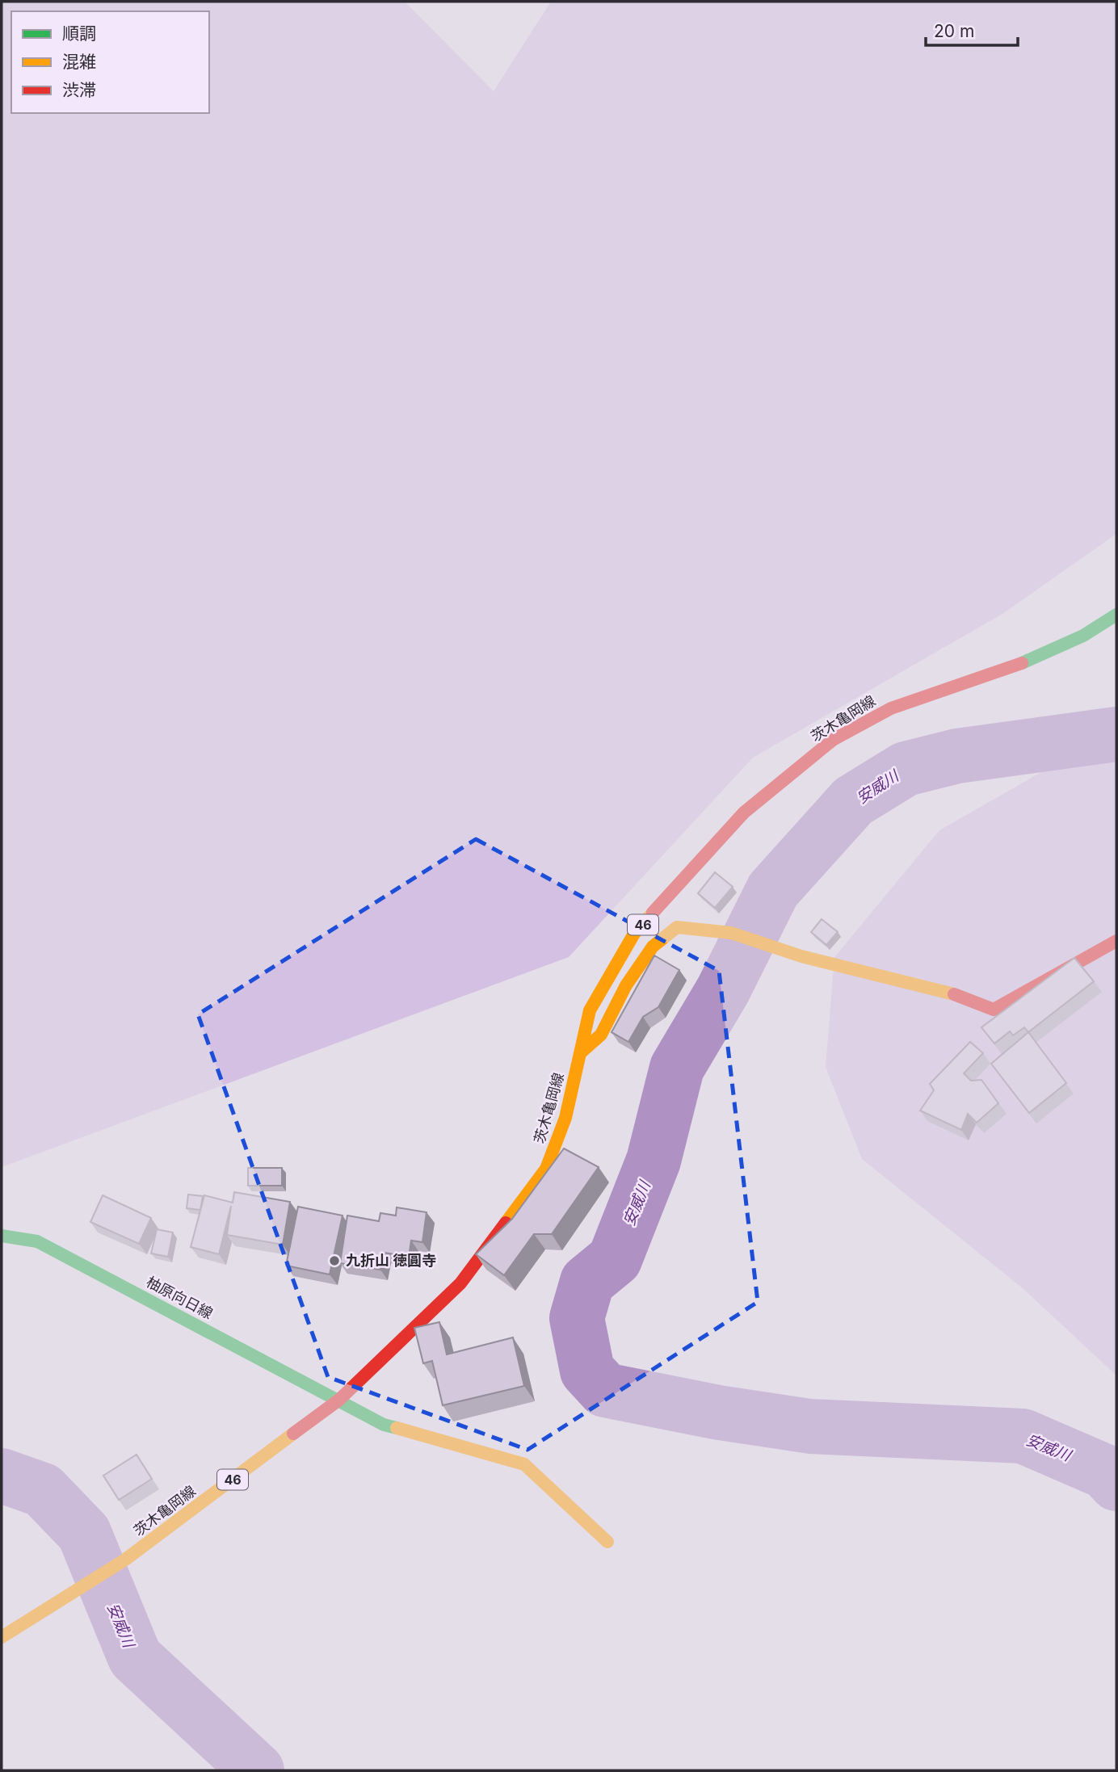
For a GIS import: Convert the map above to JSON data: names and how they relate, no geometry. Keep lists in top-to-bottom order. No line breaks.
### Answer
{"streets":{"main road":["茨木亀岡線","46","柚原向日線"]},"crossings":[["茨木亀岡線","柚原向日線"]],"water":["安威川"],"places":["九折山 徳圓寺"],"legend":["順調","混雑","渋滞"],"scale_bar":"20 m"}
